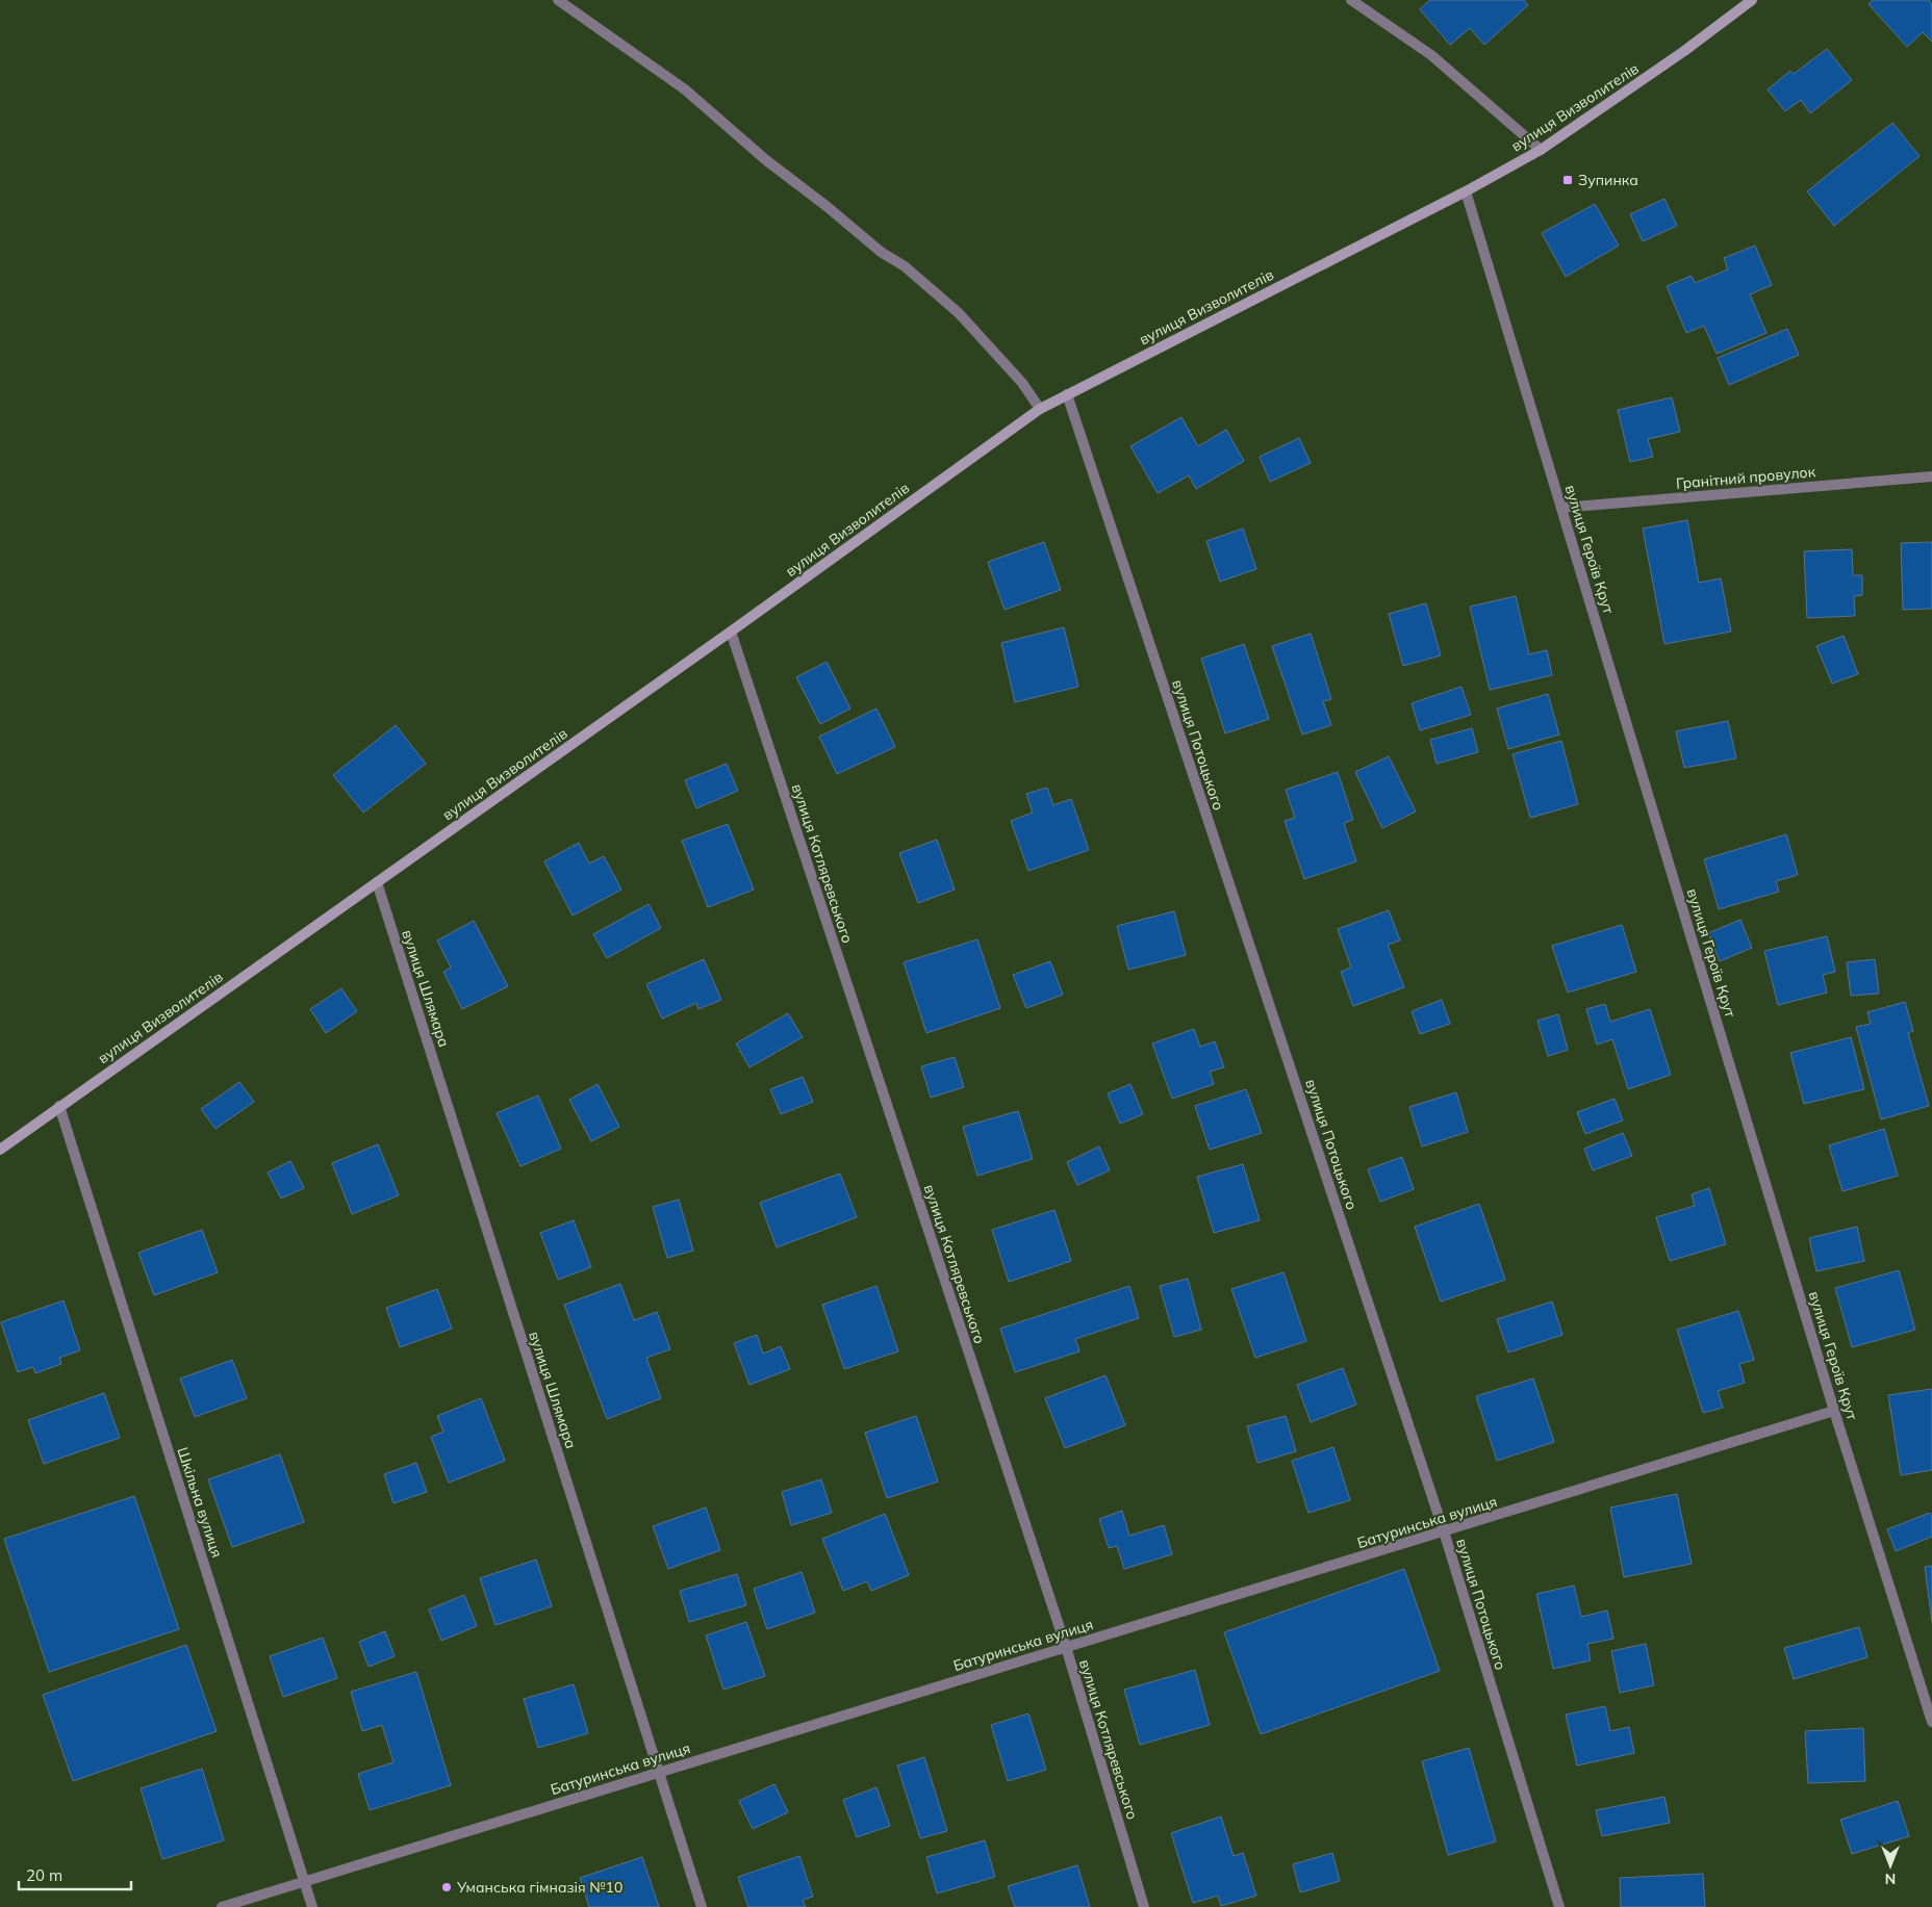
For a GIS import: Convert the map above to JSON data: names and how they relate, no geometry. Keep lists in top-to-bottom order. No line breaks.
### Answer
{"streets":{"main road":["вулиця Визволителів"],"street":["Гранітний провулок","вулиця Героїв Крут","вулиця Потоцького","вулиця Котляревського","вулиця Шлямара","Шкільна вулиця","Батуринська вулиця"]},"crossings":[["вулиця Визволителів","вулиця Героїв Крут"],["вулиця Визволителів","вулиця Потоцького"],["вулиця Визволителів","вулиця Котляревського"],["вулиця Визволителів","вулиця Шлямара"],["вулиця Визволителів","Шкільна вулиця"],["Гранітний провулок","вулиця Героїв Крут"],["вулиця Героїв Крут","Батуринська вулиця"],["вулиця Потоцького","Батуринська вулиця"],["вулиця Котляревського","Батуринська вулиця"],["вулиця Шлямара","Батуринська вулиця"],["Шкільна вулиця","Батуринська вулиця"]],"places":{"transit":["Зупинка"],"other":["Уманська гімназія №10"]},"scale_bar":"20 m","north":"bottom"}
